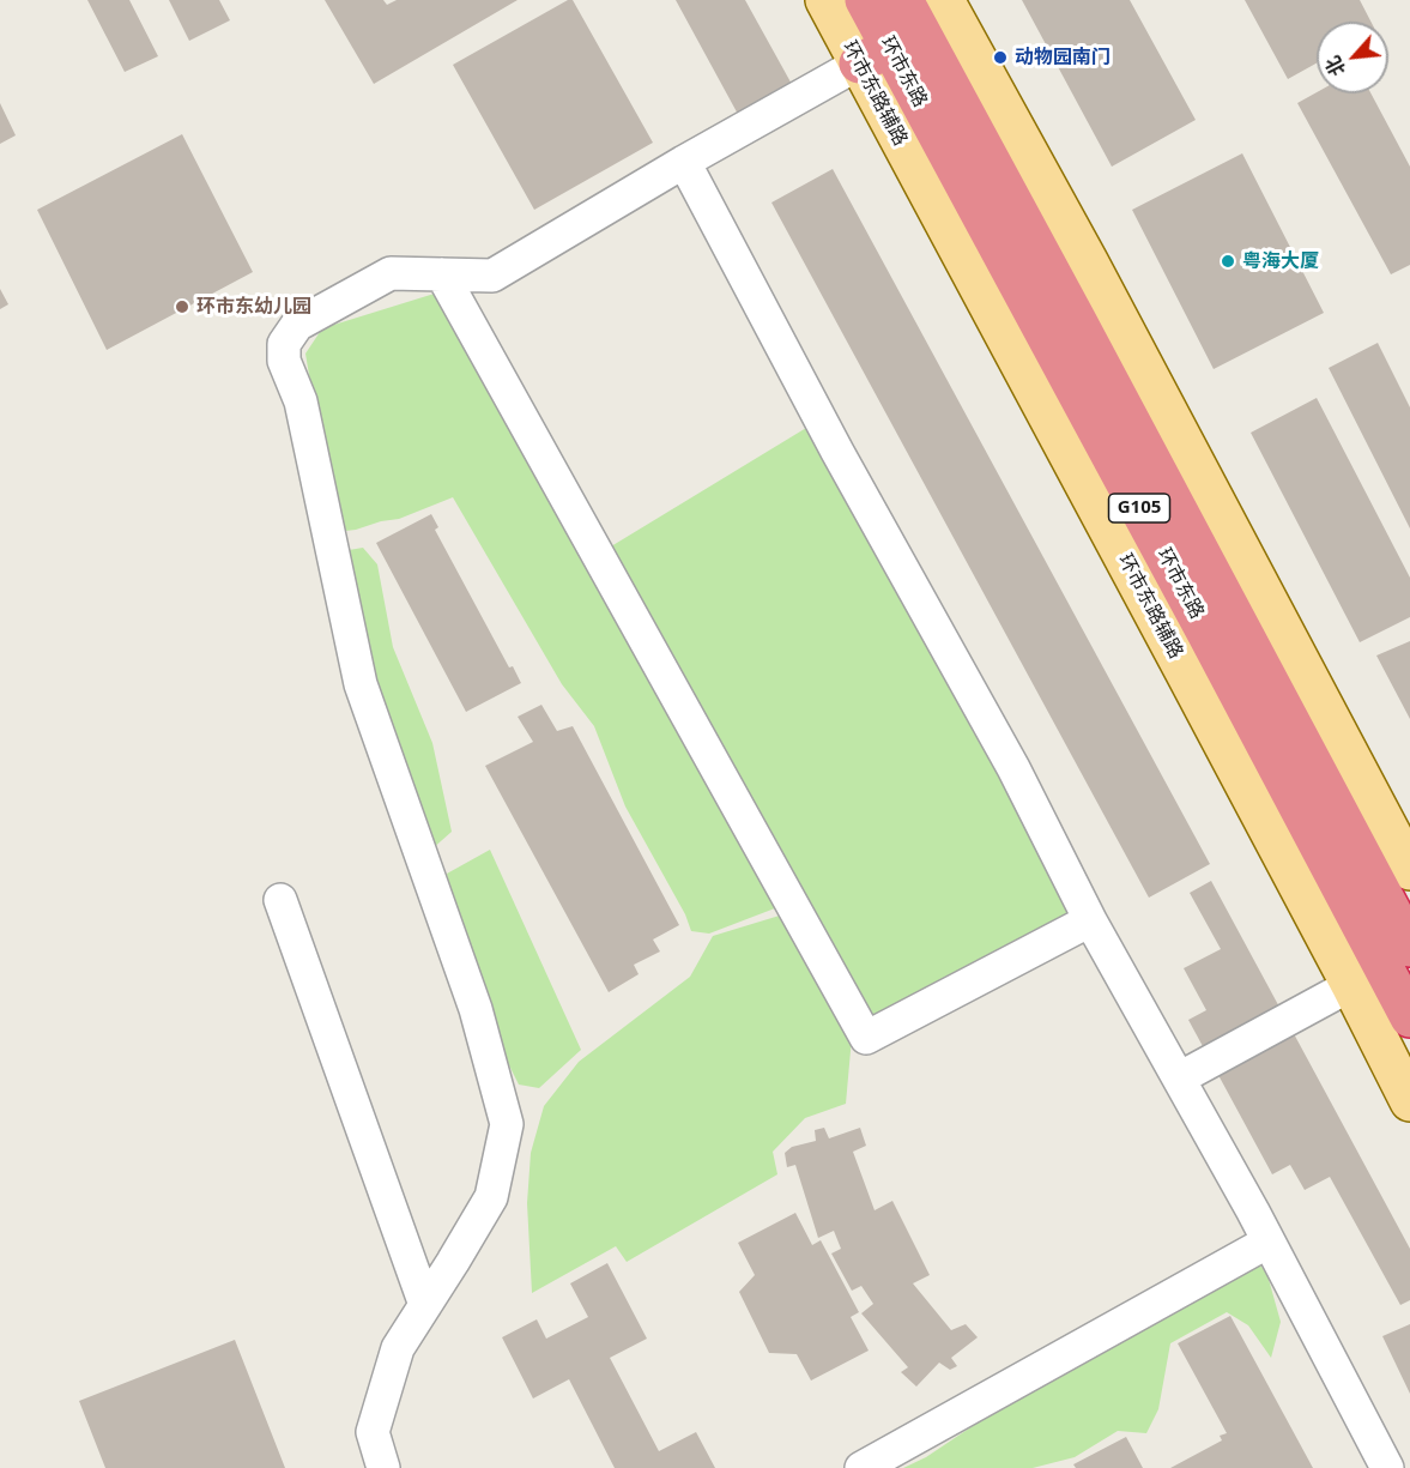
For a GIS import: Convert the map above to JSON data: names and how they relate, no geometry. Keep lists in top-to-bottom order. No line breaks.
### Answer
{"streets":{"highway":["环市东路","G105"],"main road":["环市东路辅路"]},"crossings":[["环市东路","环市东路辅路"]],"places":["动物园南门","粤海大厦","环市东幼儿园"],"north":"bottom left"}
